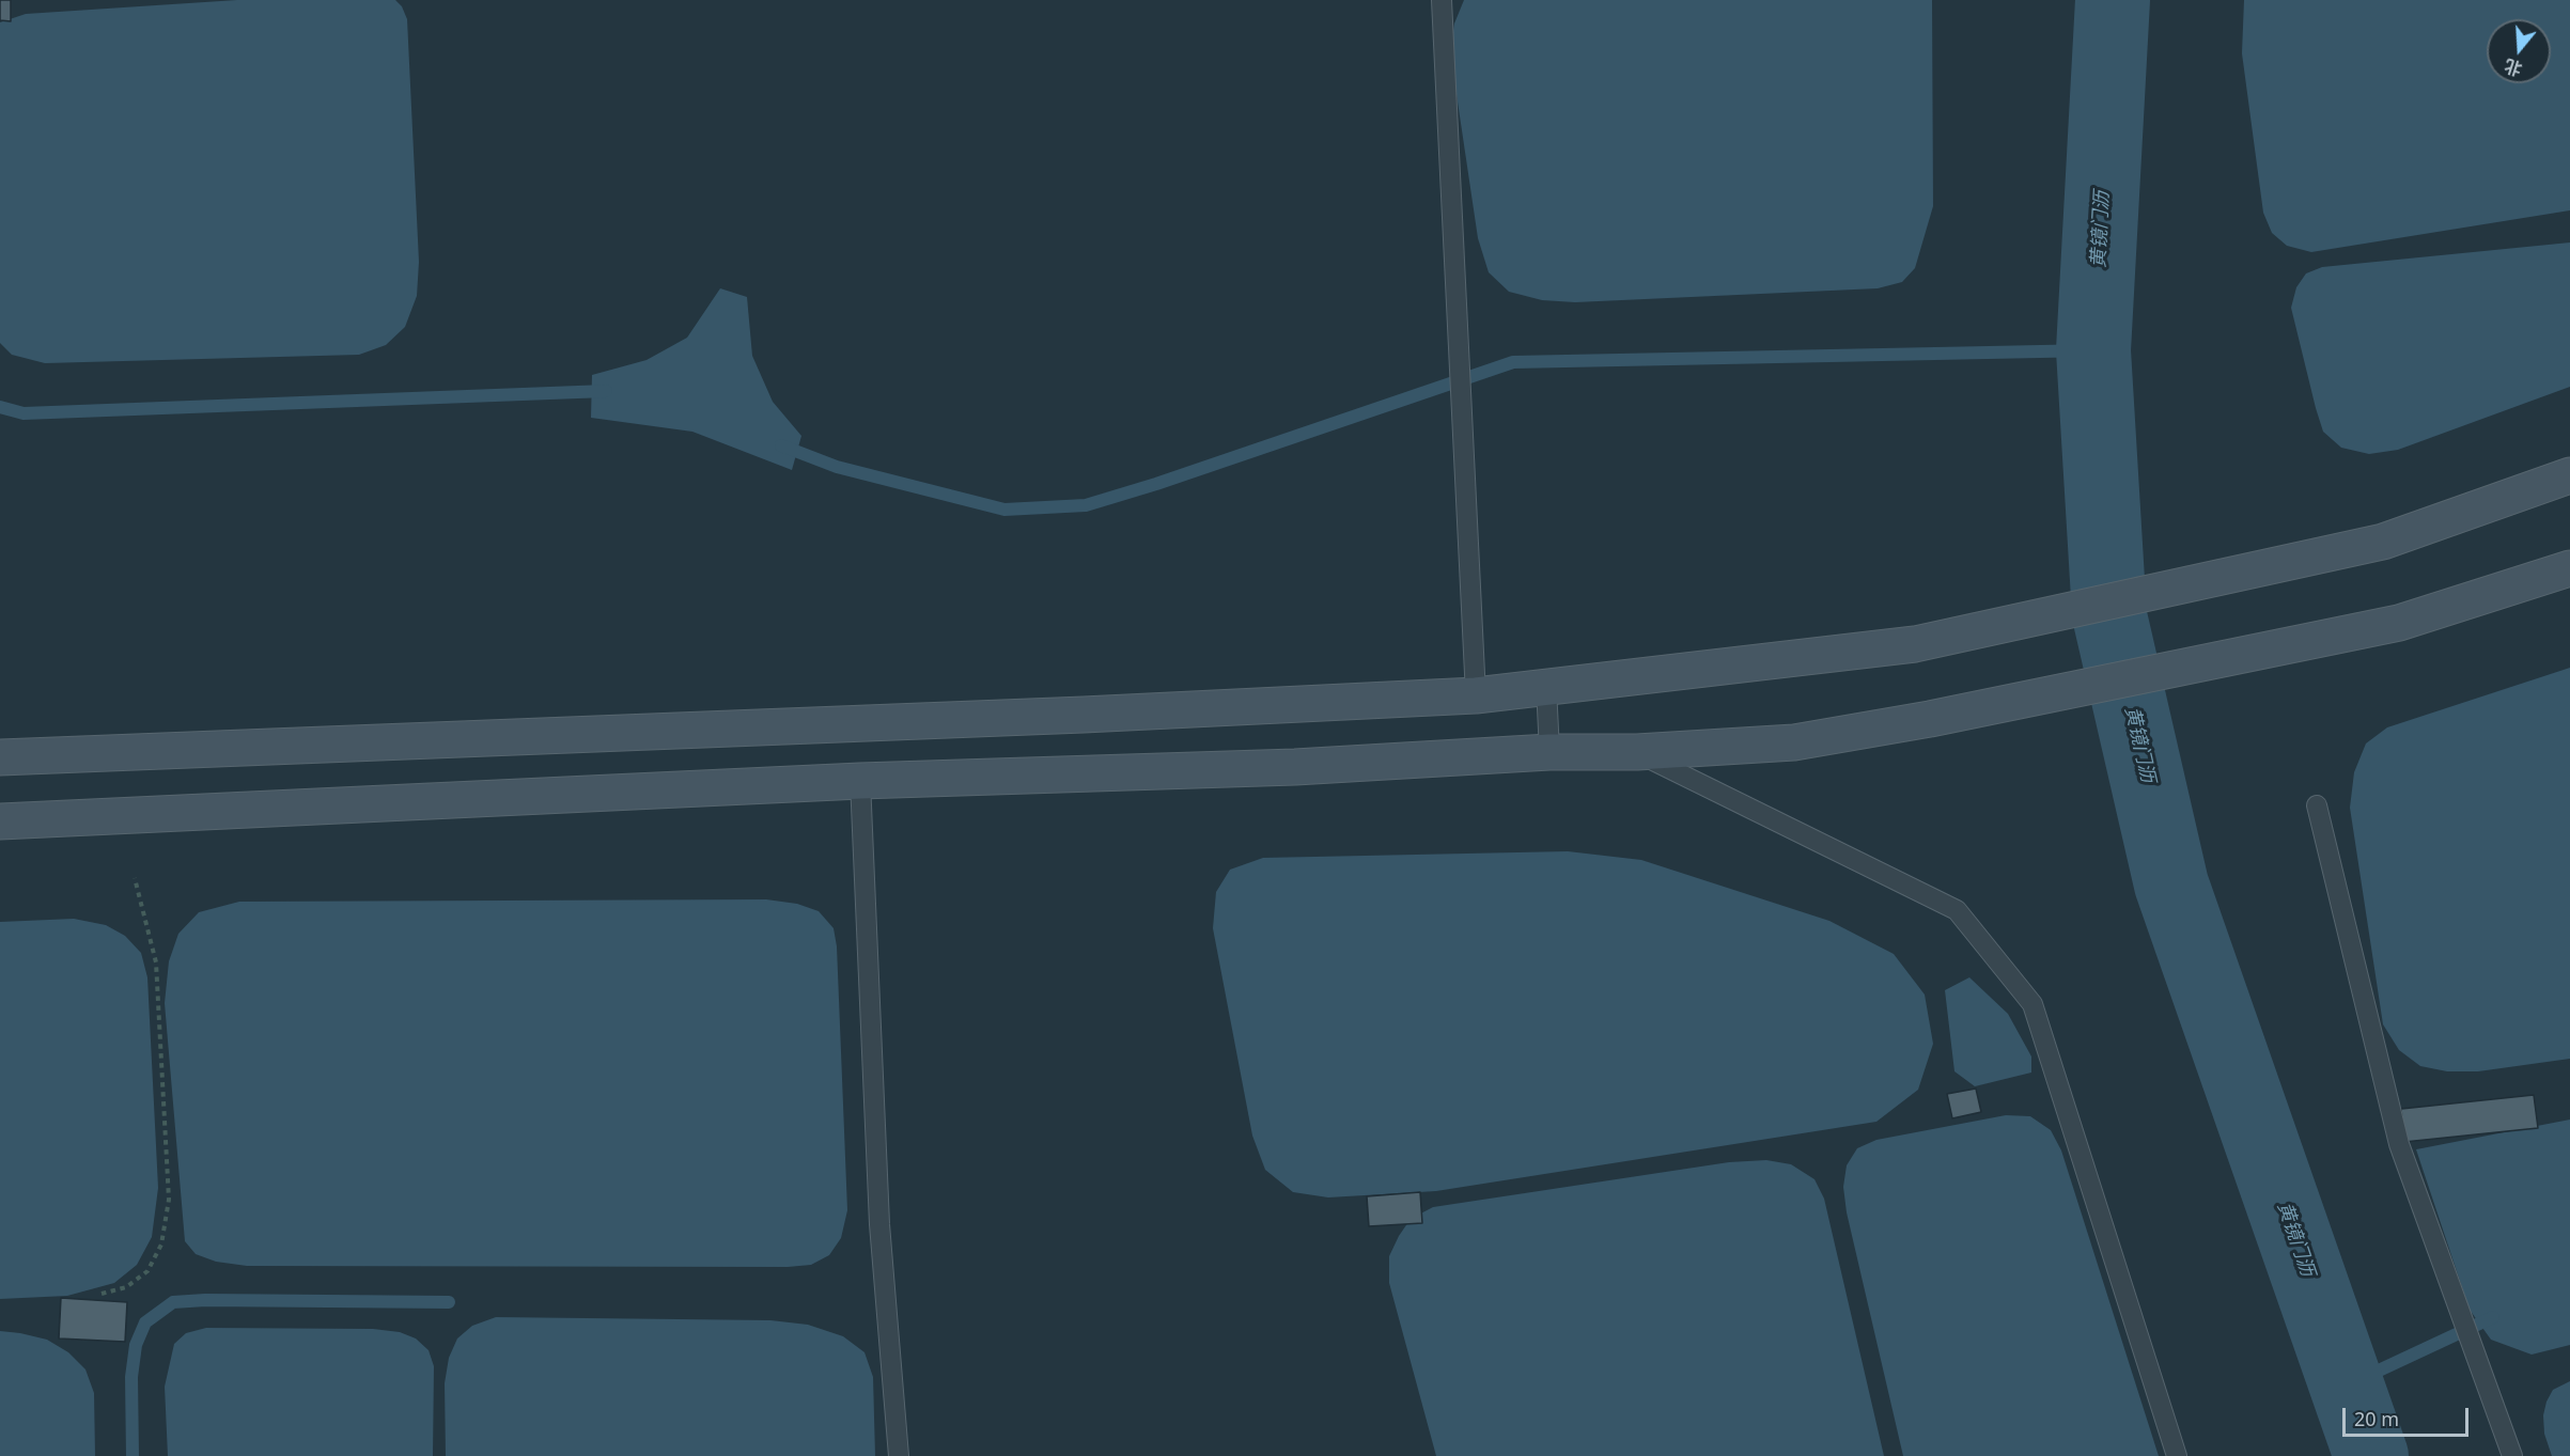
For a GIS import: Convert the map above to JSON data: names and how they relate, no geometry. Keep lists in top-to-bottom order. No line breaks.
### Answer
{"water":["黄镜门沥"],"scale_bar":"20 m","north":"bottom"}
